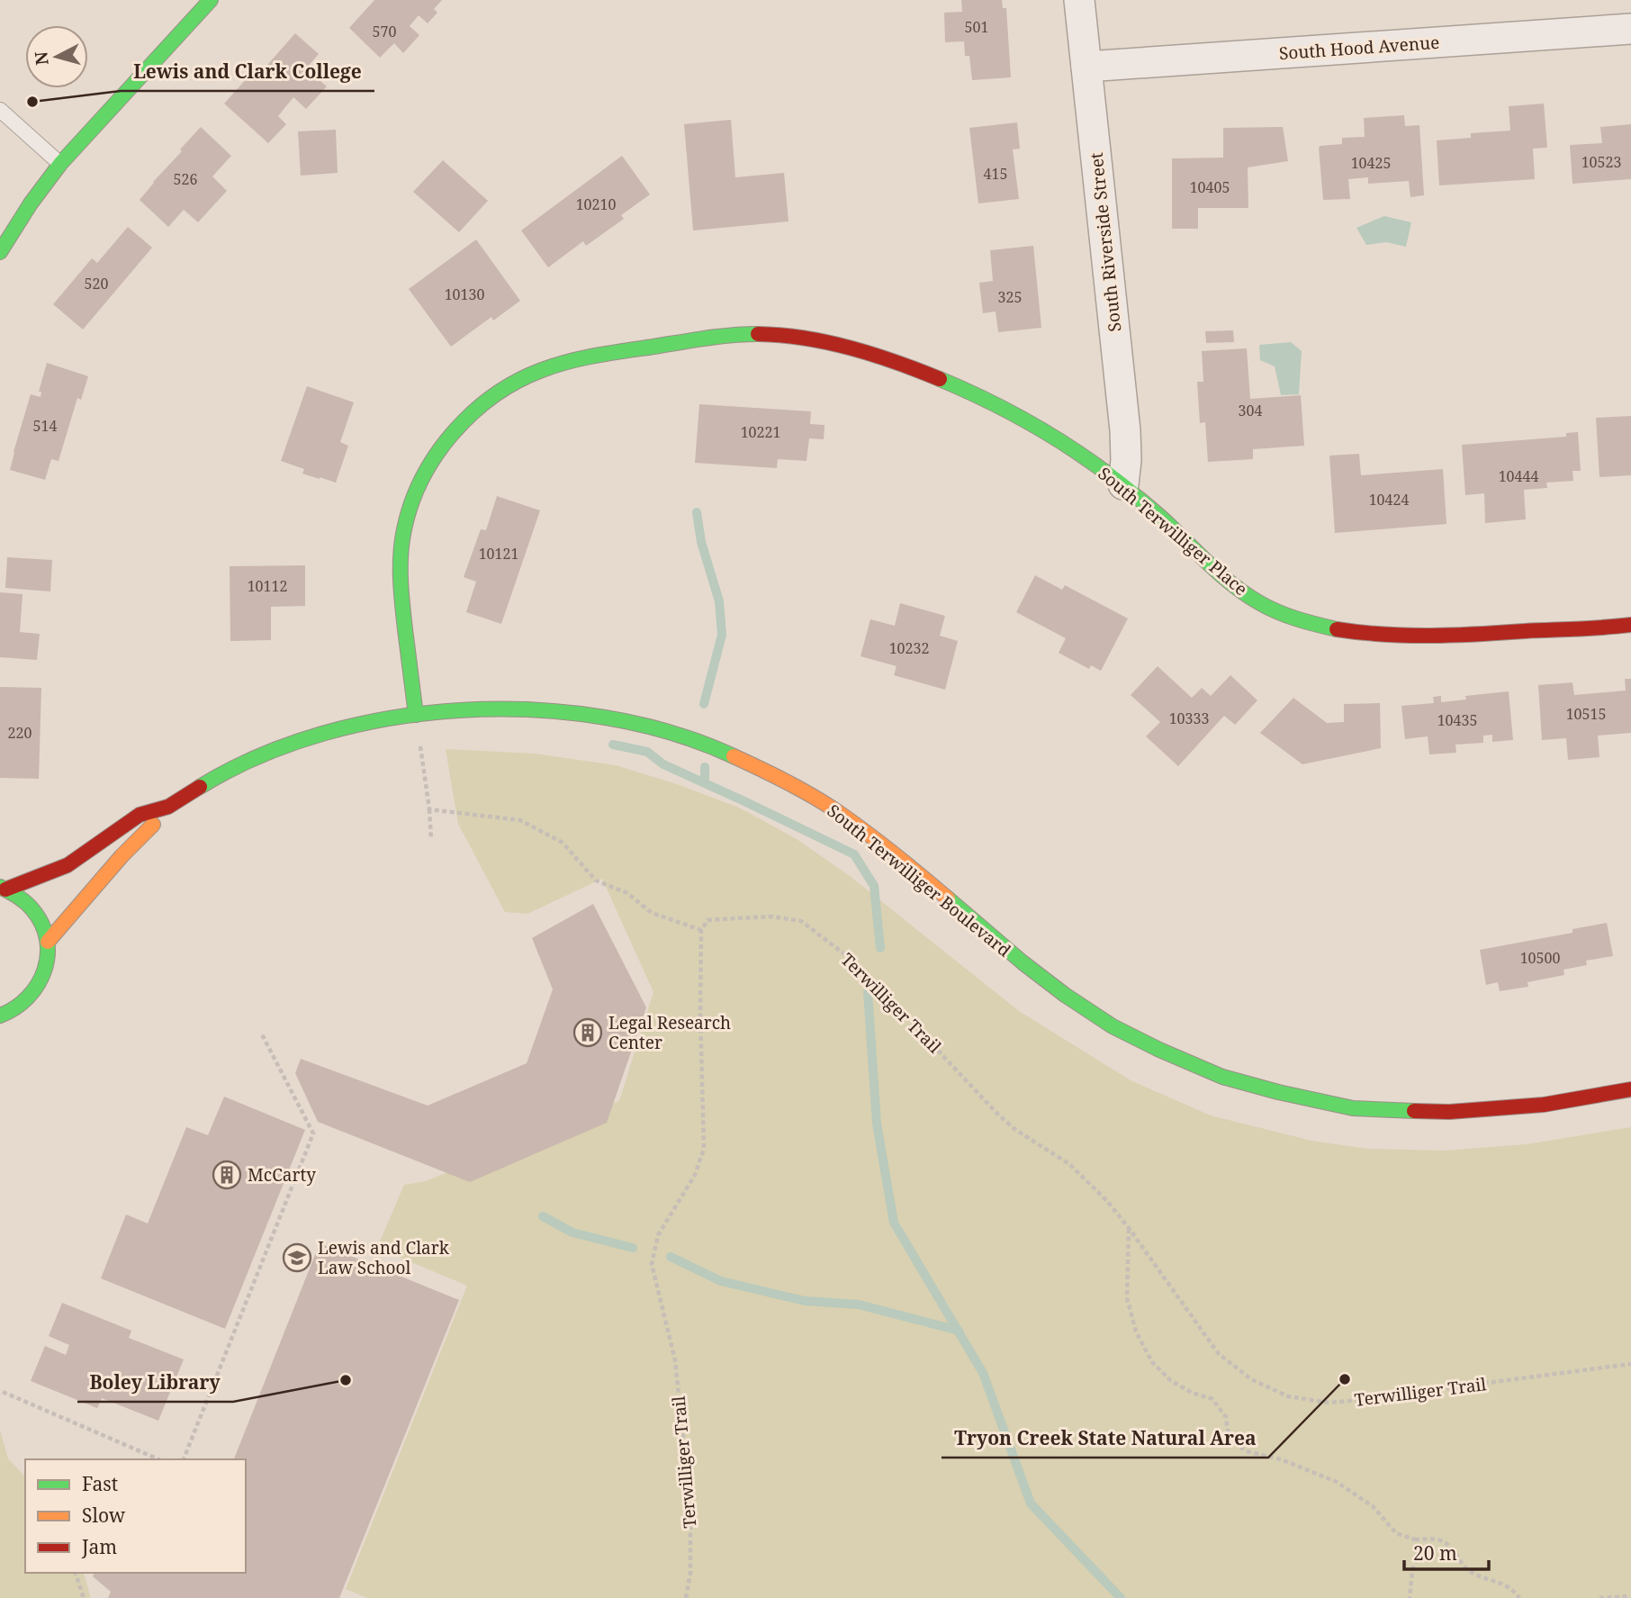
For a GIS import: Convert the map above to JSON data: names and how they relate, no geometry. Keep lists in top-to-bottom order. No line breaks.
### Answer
{"streets":{"main road":["South Terwilliger Place","South Terwilliger Boulevard"],"street":["South Hood Avenue","South Riverside Street"],"path":["Terwilliger Trail"]},"crossings":[["South Hood Avenue","South Riverside Street"],["South Riverside Street","South Terwilliger Place"],["South Terwilliger Place","South Terwilliger Boulevard"]],"places":{"other":["Lewis and Clark College","Tryon Creek State Natural Area","Boley Library"],"building":["Legal Research Center","McCarty"],"school or university":["Lewis and Clark Law School"]},"house_numbers":["501","570","10523","10425","415","526","10405","10210","520","10130","325","304","514","10221","10444","10424","10121","10112","10232","10515","10333","10435","220","10500"],"legend":["Fast","Slow","Jam"],"scale_bar":"20 m","north":"left"}
